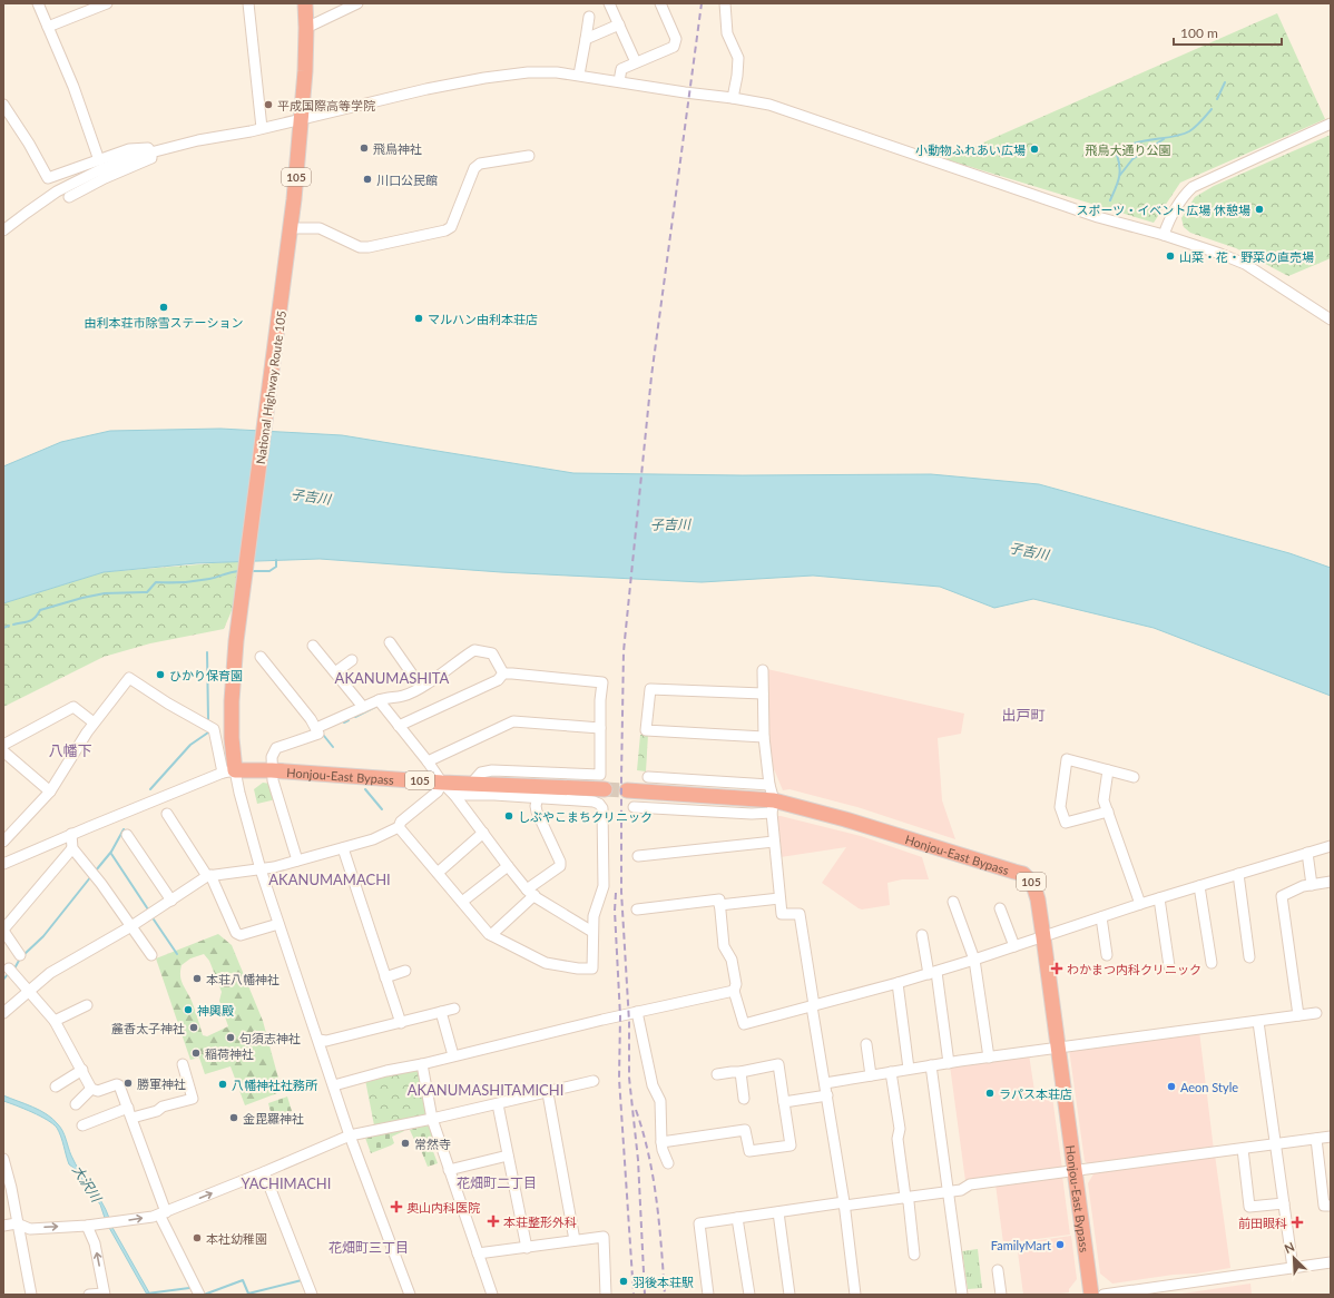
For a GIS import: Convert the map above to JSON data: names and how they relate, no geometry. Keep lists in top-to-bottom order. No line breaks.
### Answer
{"streets":{"highway":["105","National Highway Route 105","Honjou-East Bypass"]},"crossings":[["National Highway Route 105","Honjou-East Bypass"]],"districts":["AKANUMASHITA","出戸町","八幡下","AKANUMAMACHI","AKANUMASHITAMICHI","花畑町二丁目","YACHIMACHI","花畑町三丁目"],"water":["子吉川","大沢川"],"parks":["飛鳥大通り公園"],"places":{"other":["平成国際高等学院","飛鳥神社","小動物ふれあい広場","川口公民館","スポーツ・イベント広場 休憩場","山菜・花・野菜の直売場","由利本荘市除雪ステーション","マルハン由利本荘店","ひかり保育園","しぶやこまちクリニック","本荘八幡神社","神輿殿","麄香太子神社","句須志神社","稲荷神社","勝軍神社","八幡神社社務所","Aeon Style","ラパス本荘店","金毘羅神社","常然寺","本社幼稚園","FamilyMart","羽後本荘駅"],"health":["わかまつ内科クリニック","奥山内科医院","本荘整形外科","前田眼科"]},"scale_bar":"100 m","north":"top left"}
